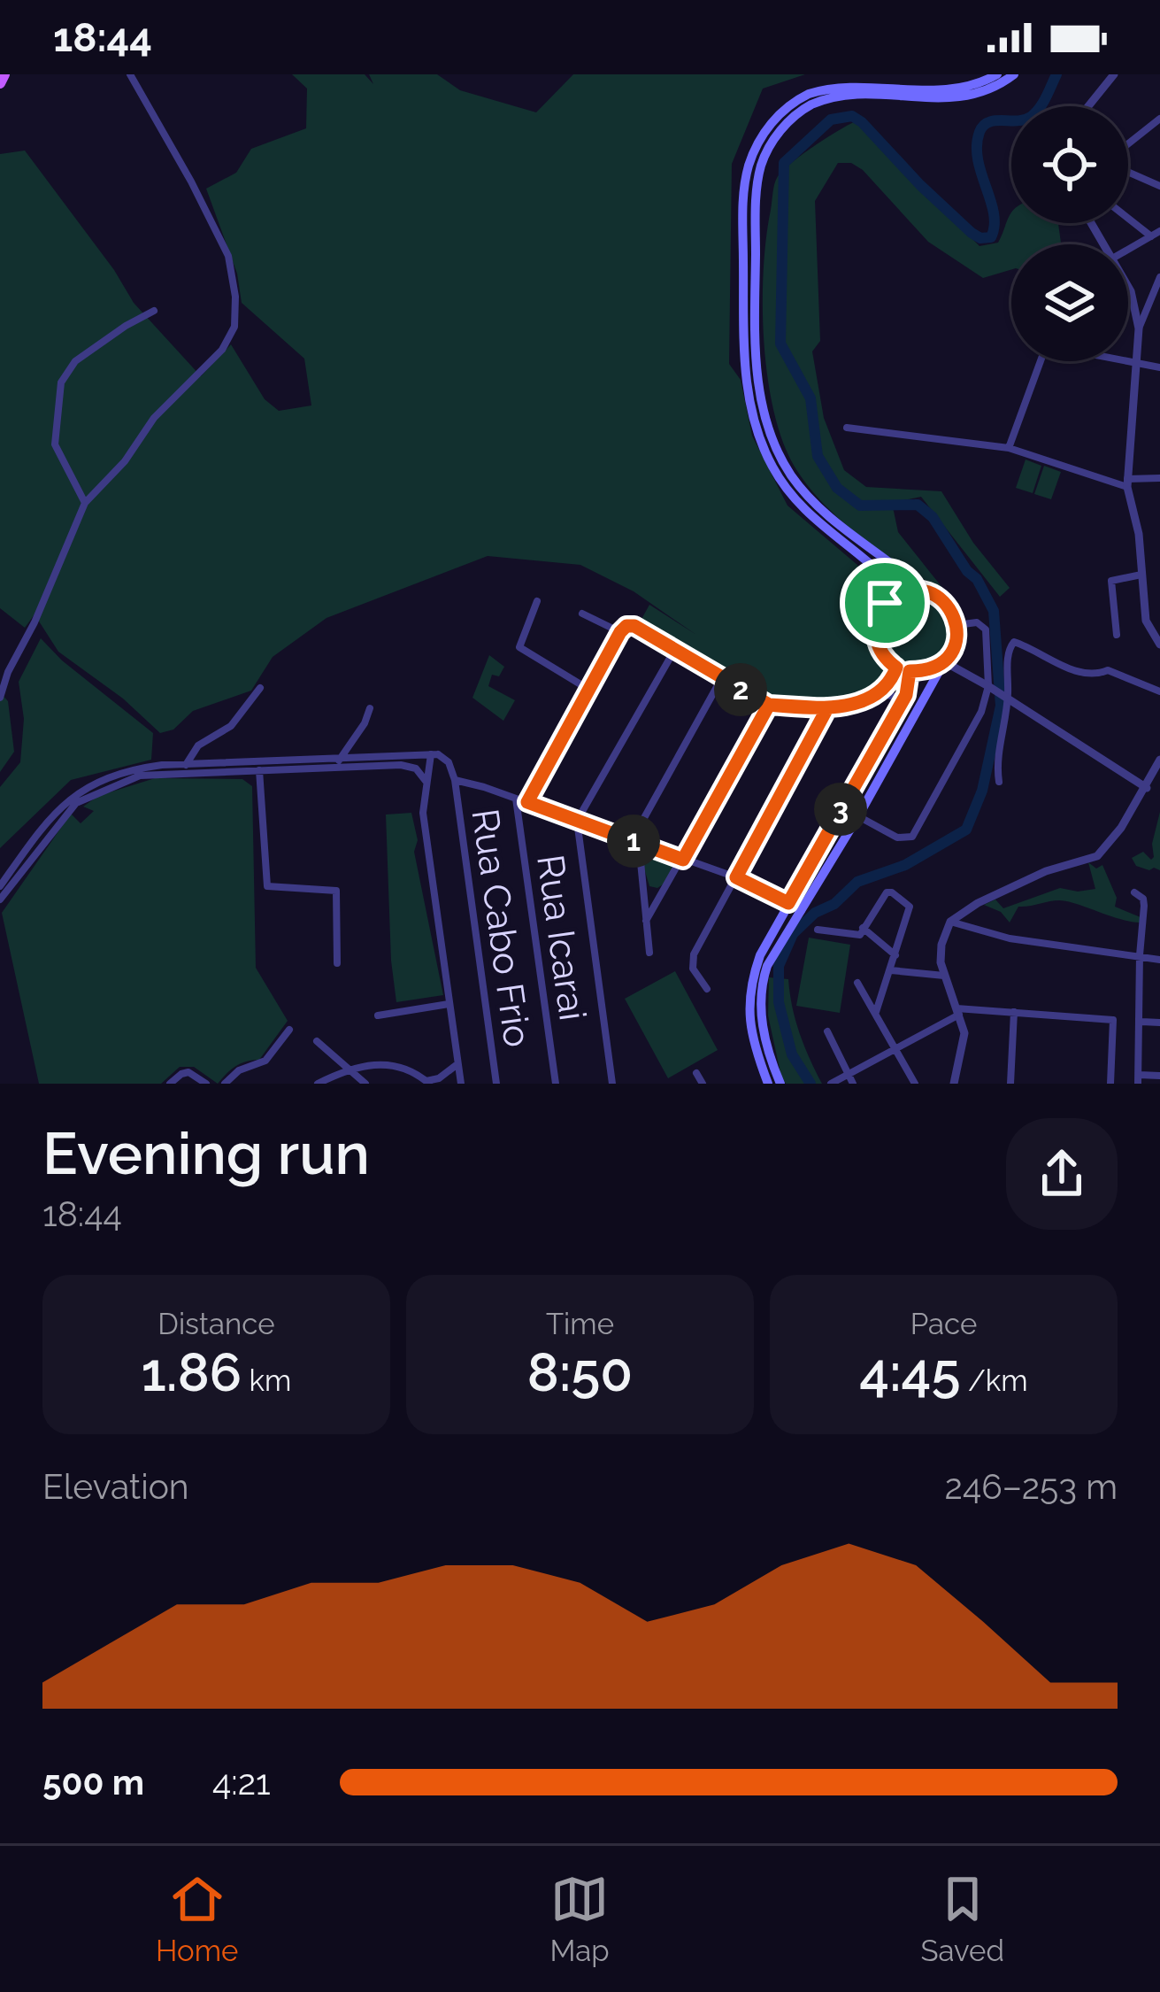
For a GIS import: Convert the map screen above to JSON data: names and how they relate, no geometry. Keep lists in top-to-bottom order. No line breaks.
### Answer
{"streets":{"street":["Rua Cabo Frio","Rua Icarai"]},"page":{"status":"18:44","pins":["2","3","1"],"heading":["Evening run","18:44"],"stats":[["Distance","1.86 km"],["Time","8:50"],["Pace","4:45 /km"]],"chart":["Elevation","246–253 m"],"list":[{"name":"500 m","note":"4:21"}],"tabs":["Home","Map","Saved"]}}
